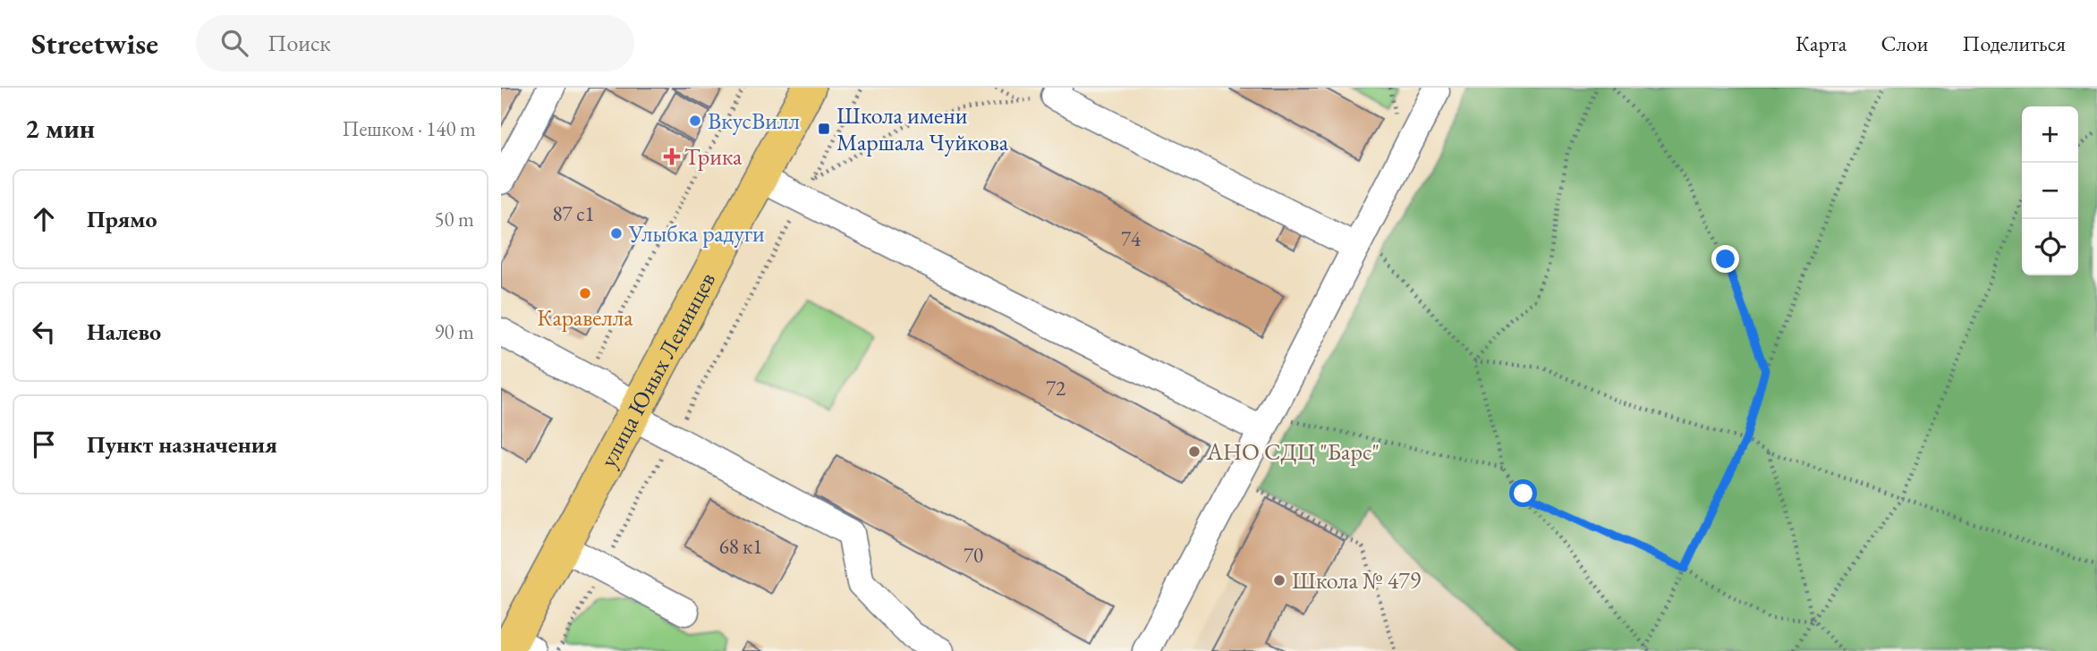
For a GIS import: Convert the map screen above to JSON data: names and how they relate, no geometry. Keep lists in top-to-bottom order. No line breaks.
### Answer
{"streets":{"main road":["улица Юных Ленинцев"]},"places":{"other":["ВкусВилл","Улыбка радуги","Каравелла","АНО СДЦ \"Барс\"","Школа № 479"],"transit":["Школа имени Маршала Чуйкова"],"health":["Трика"]},"house_numbers":["87 с1","74","72","68 к1","70"],"page":{"header":"Streetwise","search":"Поиск","nav":["Карта","Слои","Поделиться"],"heading":["2 мин","Пешком · 140 m"],"map_buttons":["+","−"],"list":[["Прямо","50 m"],["Налево","90 m"],"Пункт назначения"]}}
